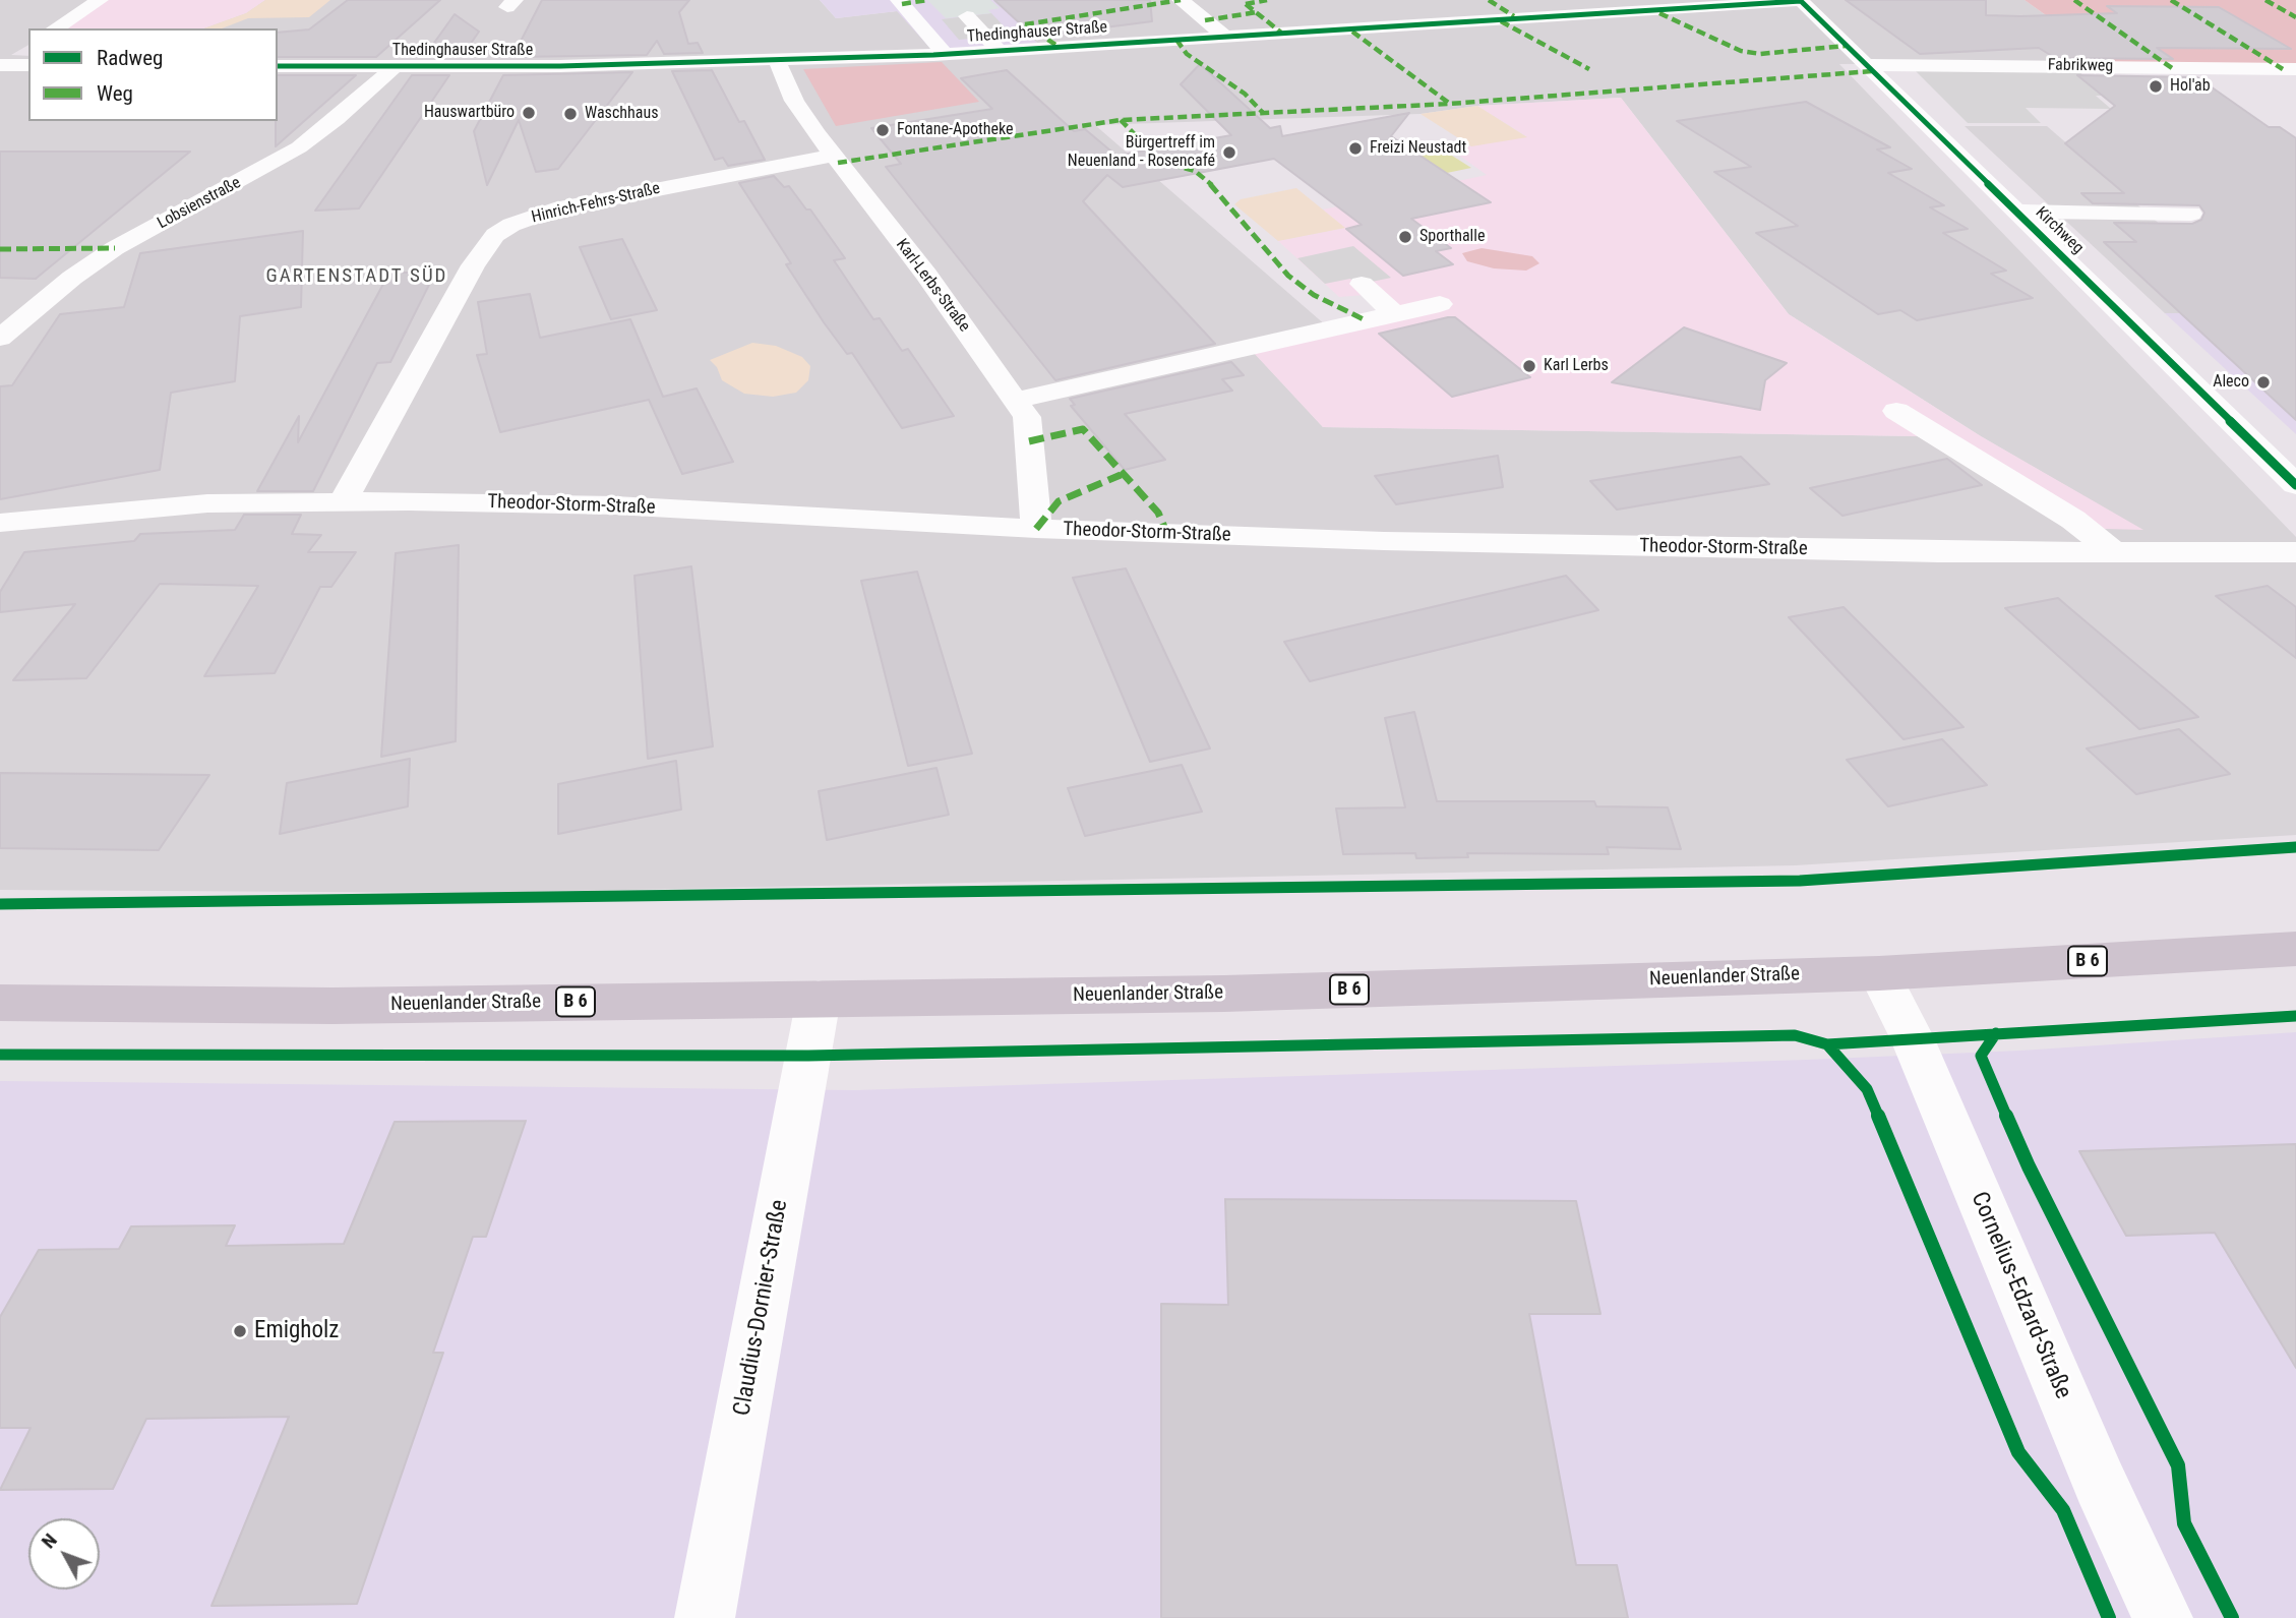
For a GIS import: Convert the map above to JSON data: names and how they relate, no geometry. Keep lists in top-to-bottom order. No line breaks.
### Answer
{"streets":{"main road":["B 6","Neuenlander Straße"],"street":["Thedinghauser Straße","Fabrikweg","Lobsienstraße","Hinrich-Fehrs-Straße","Kirchweg","Karl-Lerbs-Straße","Theodor-Storm-Straße","Cornelius-Edzard-Straße","Claudius-Dornier-Straße"]},"crossings":[["Thedinghauser Straße","Lobsienstraße"],["Thedinghauser Straße","Kirchweg"],["Thedinghauser Straße","Karl-Lerbs-Straße"],["Fabrikweg","Kirchweg"],["Hinrich-Fehrs-Straße","Karl-Lerbs-Straße"],["Hinrich-Fehrs-Straße","Theodor-Storm-Straße"],["Karl-Lerbs-Straße","Theodor-Storm-Straße"],["Neuenlander Straße","Cornelius-Edzard-Straße"],["Neuenlander Straße","Claudius-Dornier-Straße"]],"districts":["GARTENSTADT SÜD"],"places":["Hol'ab","Hauswartbüro","Waschhaus","Fontane-Apotheke","Freizi Neustadt","Bürgertreff im Neuenland - Rosencafé","Sporthalle","Karl Lerbs","Aleco","Emigholz"],"legend":["Radweg","Weg"],"north":"top left"}
